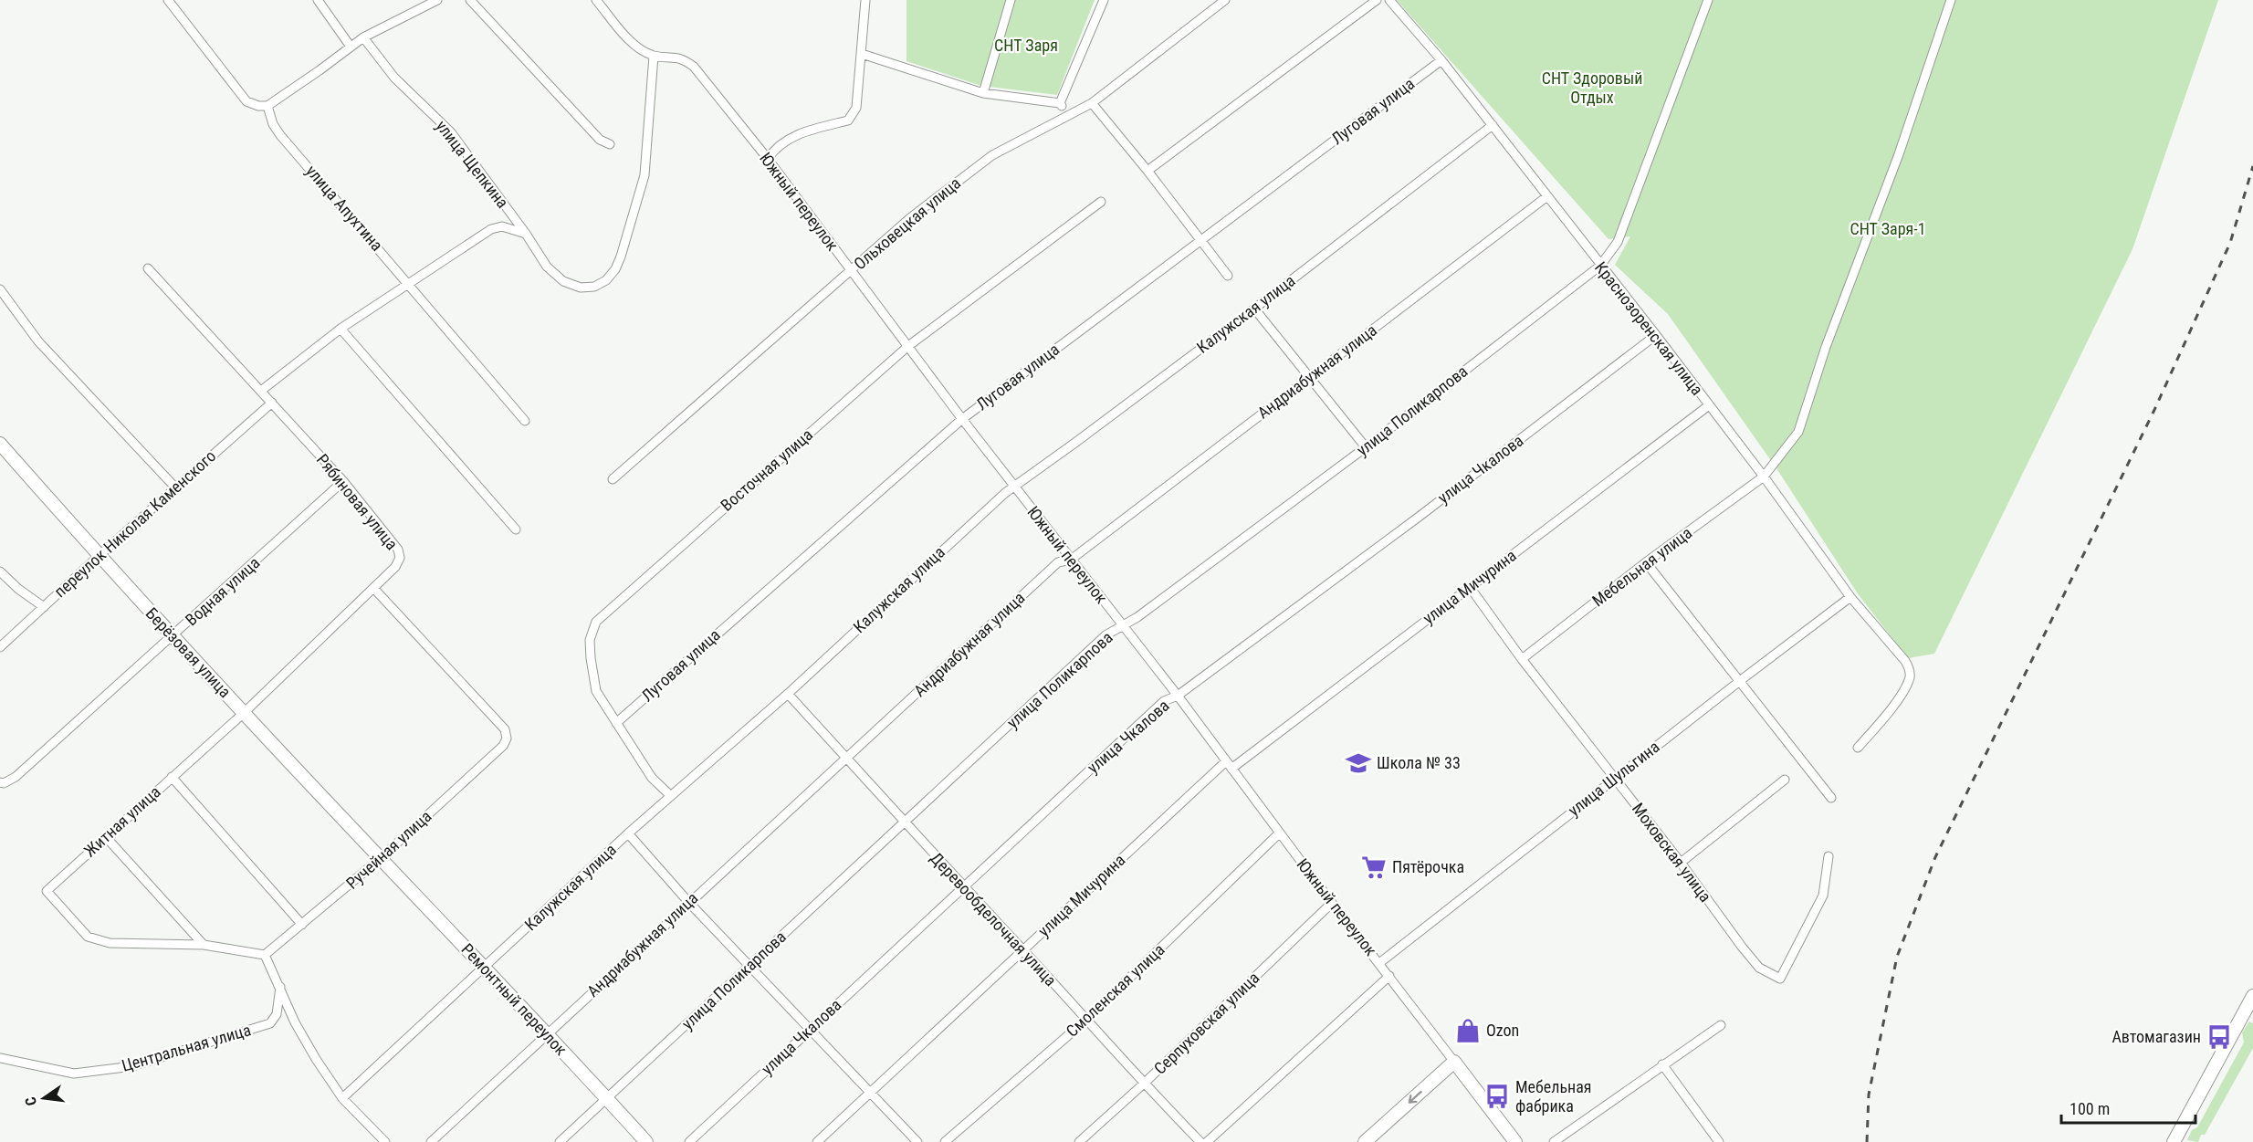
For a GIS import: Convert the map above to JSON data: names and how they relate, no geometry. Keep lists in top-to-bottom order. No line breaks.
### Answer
{"streets":{"main road":["Южный переулок","Берёзовая улица","Ремонтный переулок"],"street":["Луговая улица","улица Щепкина","улица Апухтина","Ольховецкая улица","Калужская улица","Краснозоренская улица","Андриабужная улица","улица Поликарпова","улица Чкалова","Восточная улица","Рябиновая улица","переулок Николая Каменского","Мебельная улица","улица Мичурина","Водная улица","улица Шульгина","Житная улица","Ручейная улица","Моховская улица","Деревообделочная улица","Смоленская улица","Серпуховская улица","Центральная улица"]},"crossings":[["Луговая улица","Южный переулок"],["Луговая улица","Краснозоренская улица"],["Луговая улица","Восточная улица"],["улица Щепкина","Южный переулок"],["Южный переулок","Ольховецкая улица"],["Южный переулок","Калужская улица"],["Южный переулок","Андриабужная улица"],["Южный переулок","улица Поликарпова"],["Южный переулок","улица Чкалова"],["Южный переулок","Восточная улица"],["Южный переулок","улица Мичурина"],["Южный переулок","улица Шульгина"],["Южный переулок","Смоленская улица"],["Южный переулок","Серпуховская улица"],["Калужская улица","Краснозоренская улица"],["Калужская улица","Восточная улица"],["Калужская улица","Деревообделочная улица"],["Калужская улица","Ремонтный переулок"],["Краснозоренская улица","Андриабужная улица"],["Краснозоренская улица","улица Поликарпова"],["Краснозоренская улица","улица Чкалова"],["Краснозоренская улица","Мебельная улица"],["Краснозоренская улица","улица Мичурина"],["Краснозоренская улица","улица Шульгина"],["Андриабужная улица","Деревообделочная улица"],["Андриабужная улица","Ремонтный переулок"],["улица Поликарпова","Деревообделочная улица"],["улица Поликарпова","Ремонтный переулок"],["улица Чкалова","Деревообделочная улица"],["Рябиновая улица","переулок Николая Каменского"],["Рябиновая улица","Водная улица"],["Рябиновая улица","Житная улица"],["Рябиновая улица","Ручейная улица"],["переулок Николая Каменского","Берёзовая улица"],["Мебельная улица","Моховская улица"],["улица Мичурина","Моховская улица"],["улица Мичурина","Деревообделочная улица"],["Водная улица","Берёзовая улица"],["Берёзовая улица","Житная улица"],["Берёзовая улица","Ручейная улица"],["Берёзовая улица","Ремонтный переулок"],["улица Шульгина","Моховская улица"],["Житная улица","Ручейная улица"],["Ручейная улица","Ремонтный переулок"],["Деревообделочная улица","Смоленская улица"],["Деревообделочная улица","Серпуховская улица"]],"parks":["СНТ Заря","СНТ Здоровый Отдых","СНТ Заря-1"],"places":{"school or university":["Школа № 33"],"supermarket":["Пятёрочка"],"shop":["Ozon"],"bus stop":["Автомагазин","Мебельная фабрика"]},"scale_bar":"100 m","north":"left"}
